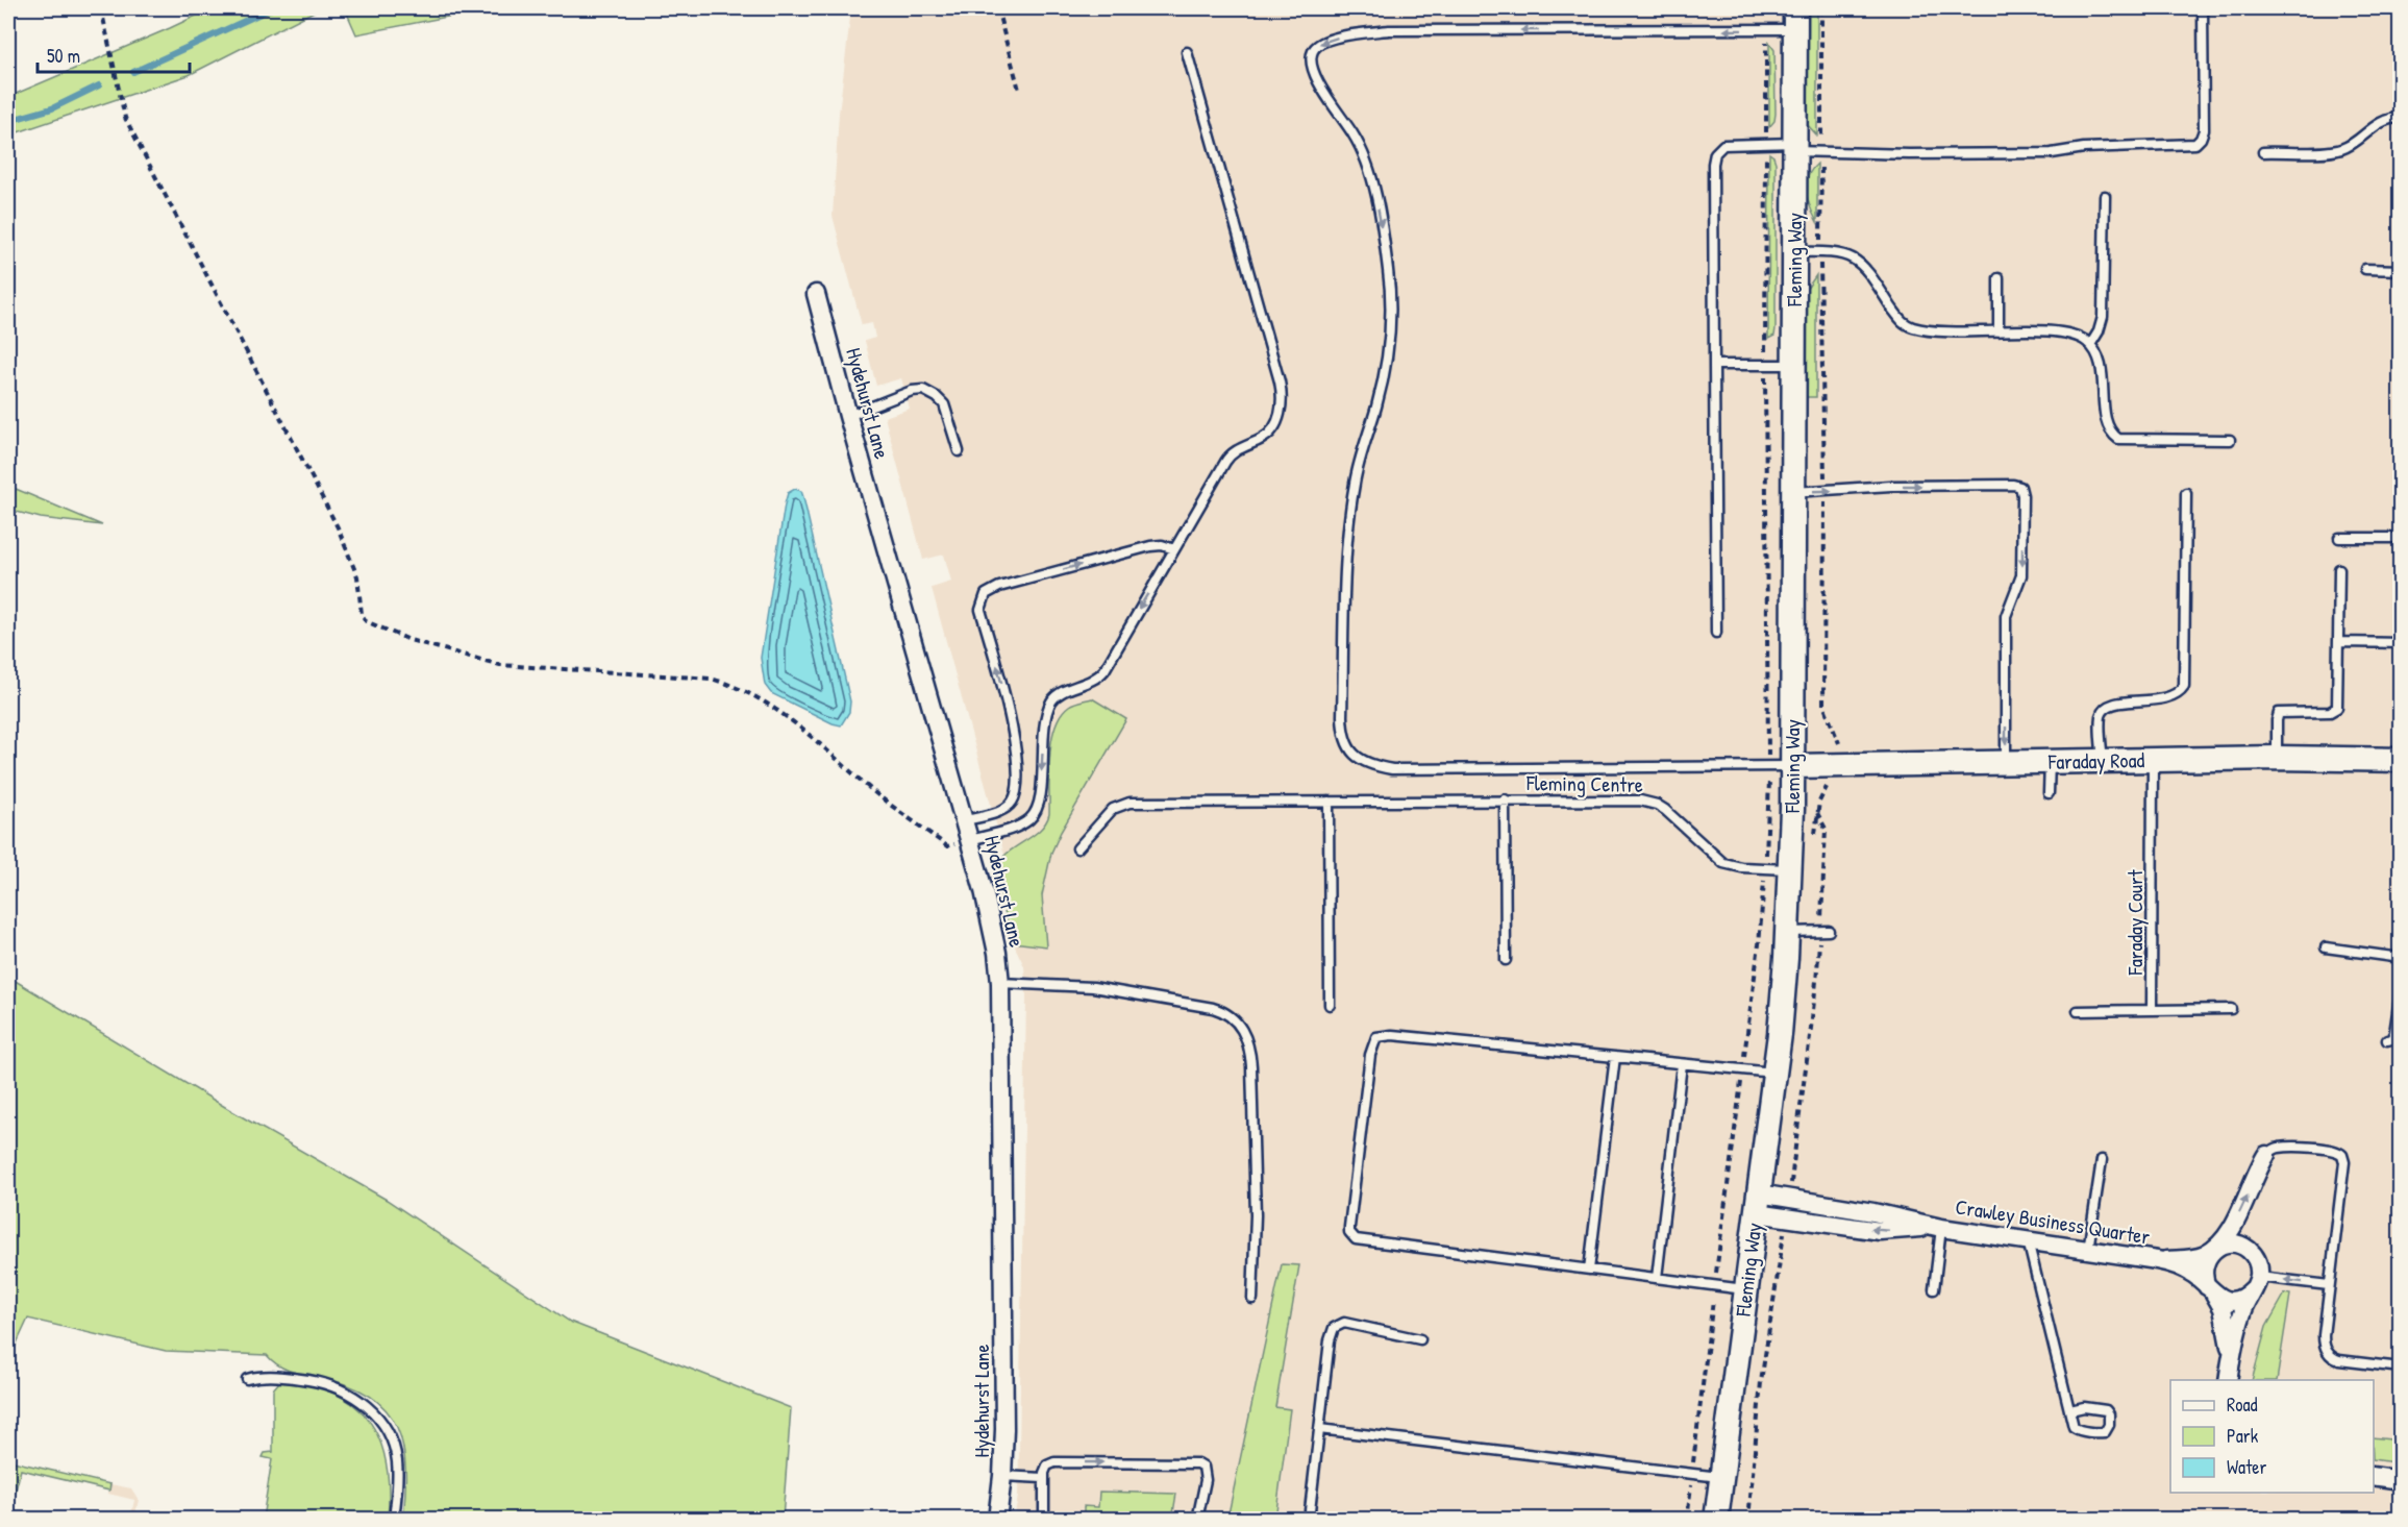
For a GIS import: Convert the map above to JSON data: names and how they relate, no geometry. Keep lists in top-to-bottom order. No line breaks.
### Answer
{"streets":{"street":["Fleming Way","Hydehurst Lane","Faraday Road","Crawley Business Quarter"],"lane":["Fleming Centre","Faraday Court"]},"crossings":[["Fleming Way","Faraday Road"],["Fleming Way","Fleming Centre"],["Fleming Way","Crawley Business Quarter"],["Faraday Road","Faraday Court"]],"legend":["Road","Park","Water"],"scale_bar":"50 m"}
